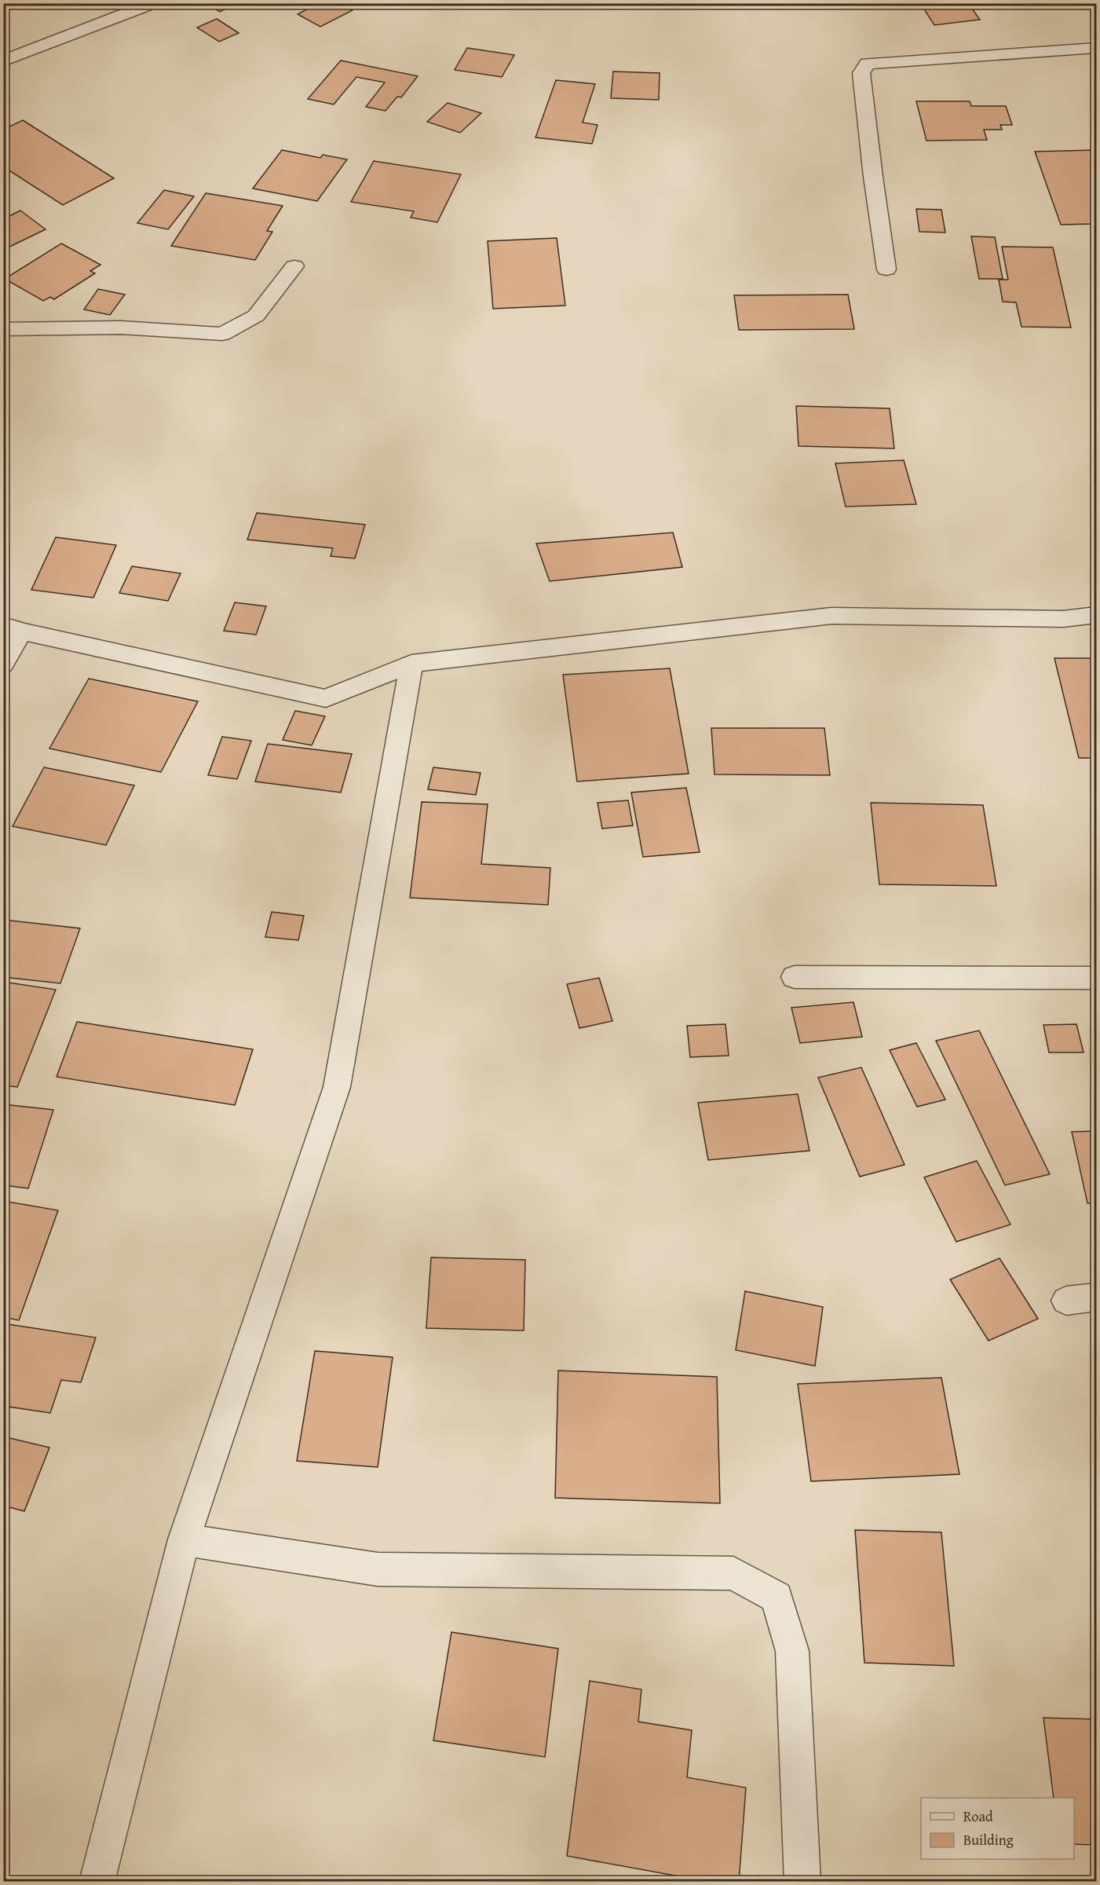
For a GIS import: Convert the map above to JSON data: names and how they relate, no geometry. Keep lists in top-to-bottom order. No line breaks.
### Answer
{"legend":["Road","Building"]}
